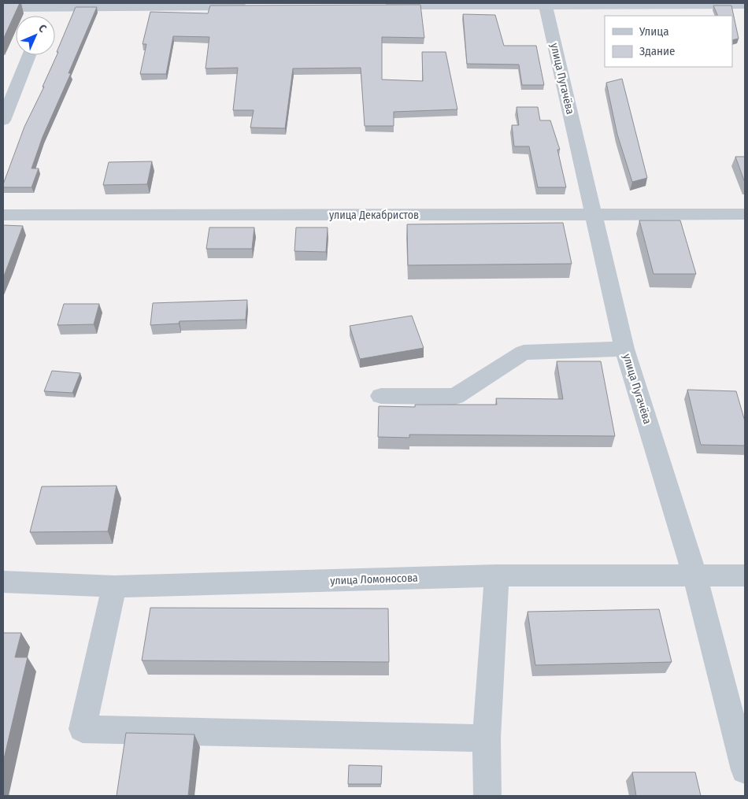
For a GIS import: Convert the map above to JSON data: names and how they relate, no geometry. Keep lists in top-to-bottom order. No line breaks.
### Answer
{"streets":{"street":["улица Пугачёва","улица Декабристов","улица Ломоносова"]},"crossings":[["улица Пугачёва","улица Декабристов"],["улица Пугачёва","улица Ломоносова"]],"legend":["Улица","Здание"],"north":"top right"}
